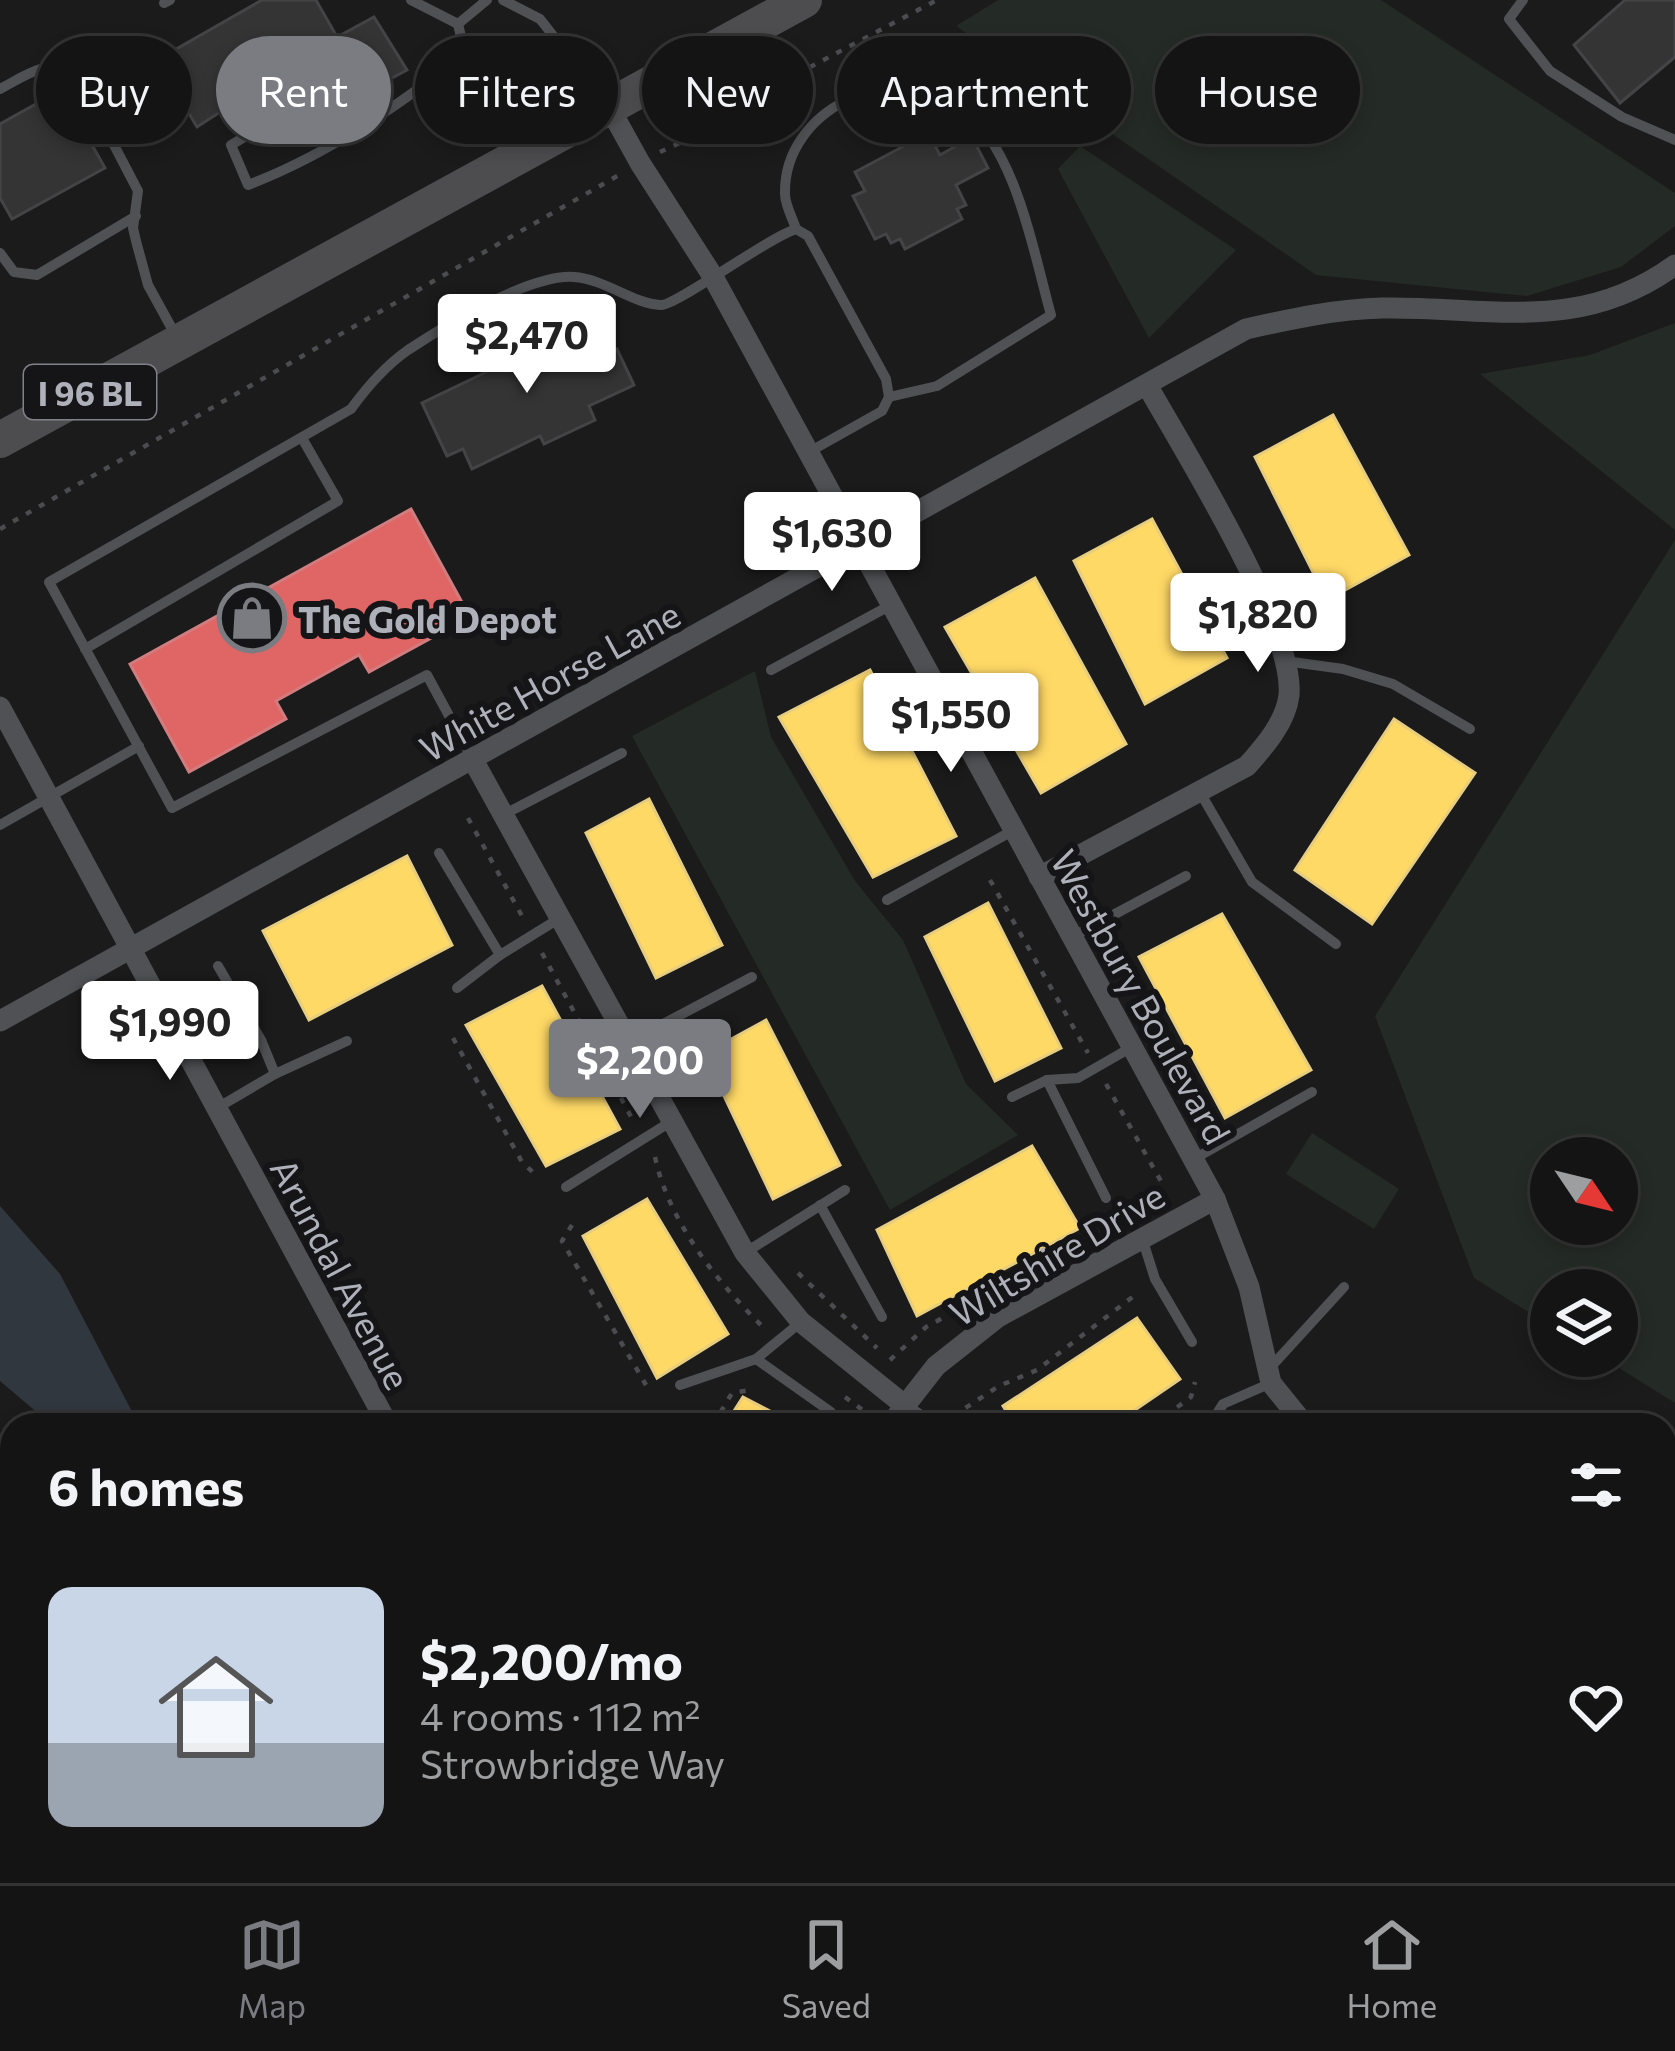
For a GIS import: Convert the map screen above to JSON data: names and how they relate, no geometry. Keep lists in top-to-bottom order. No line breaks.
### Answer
{"streets":{"main road":["I 96 BL"],"street":["White Horse Lane","Westbury Boulevard","Wiltshire Drive","Arundal Avenue"]},"crossings":[["White Horse Lane","Westbury Boulevard"],["White Horse Lane","Arundal Avenue"],["Westbury Boulevard","Wiltshire Drive"]],"places":{"shop":["The Gold Depot"]},"north":"bottom right","page":{"chip":["Buy","Rent","Filters","New","Apartment","House"],"price":["$2,470","$1,630","$1,820","$1,550","$1,990","$2,200"],"heading":"6 homes","list":[{"name":"$2,200/mo","note":"4 rooms · 112 m² · Strowbridge Way"}],"tabs":["Map","Saved","Home"]}}
